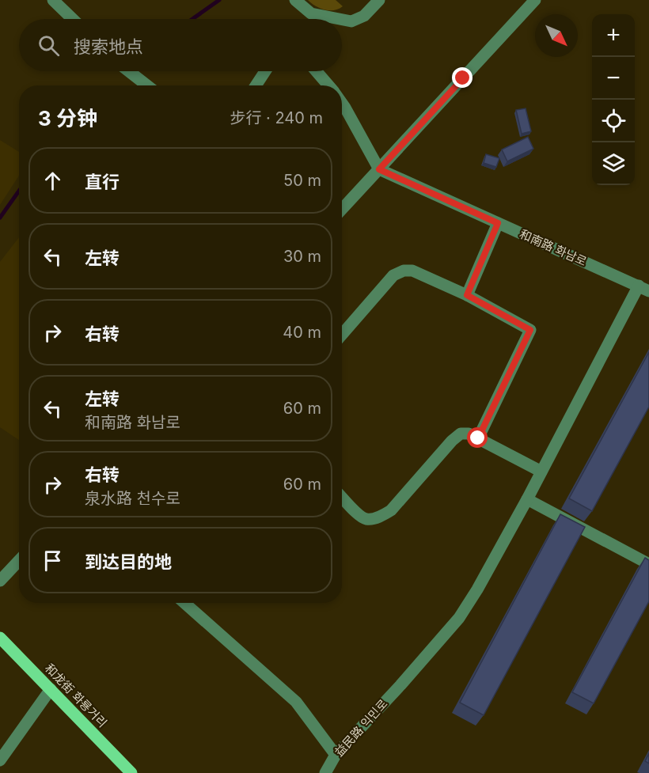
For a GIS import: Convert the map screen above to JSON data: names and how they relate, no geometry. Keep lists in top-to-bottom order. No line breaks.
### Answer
{"streets":{"main road":["和龙街 화룡거리"],"street":["和南路 화남로","益民路 익민로"]},"crossings":[["和南路 화남로","益民路 익민로"]],"north":"bottom right","page":{"map_buttons":["+","−"],"search":"搜索地点","heading":["3 分钟","步行 · 240 m"],"list":[["直行","50 m"],["左转","30 m"],["右转","40 m"],["左转","和南路 화남로","60 m"],["右转","泉水路 천수로","60 m"],"到达目的地"]}}
